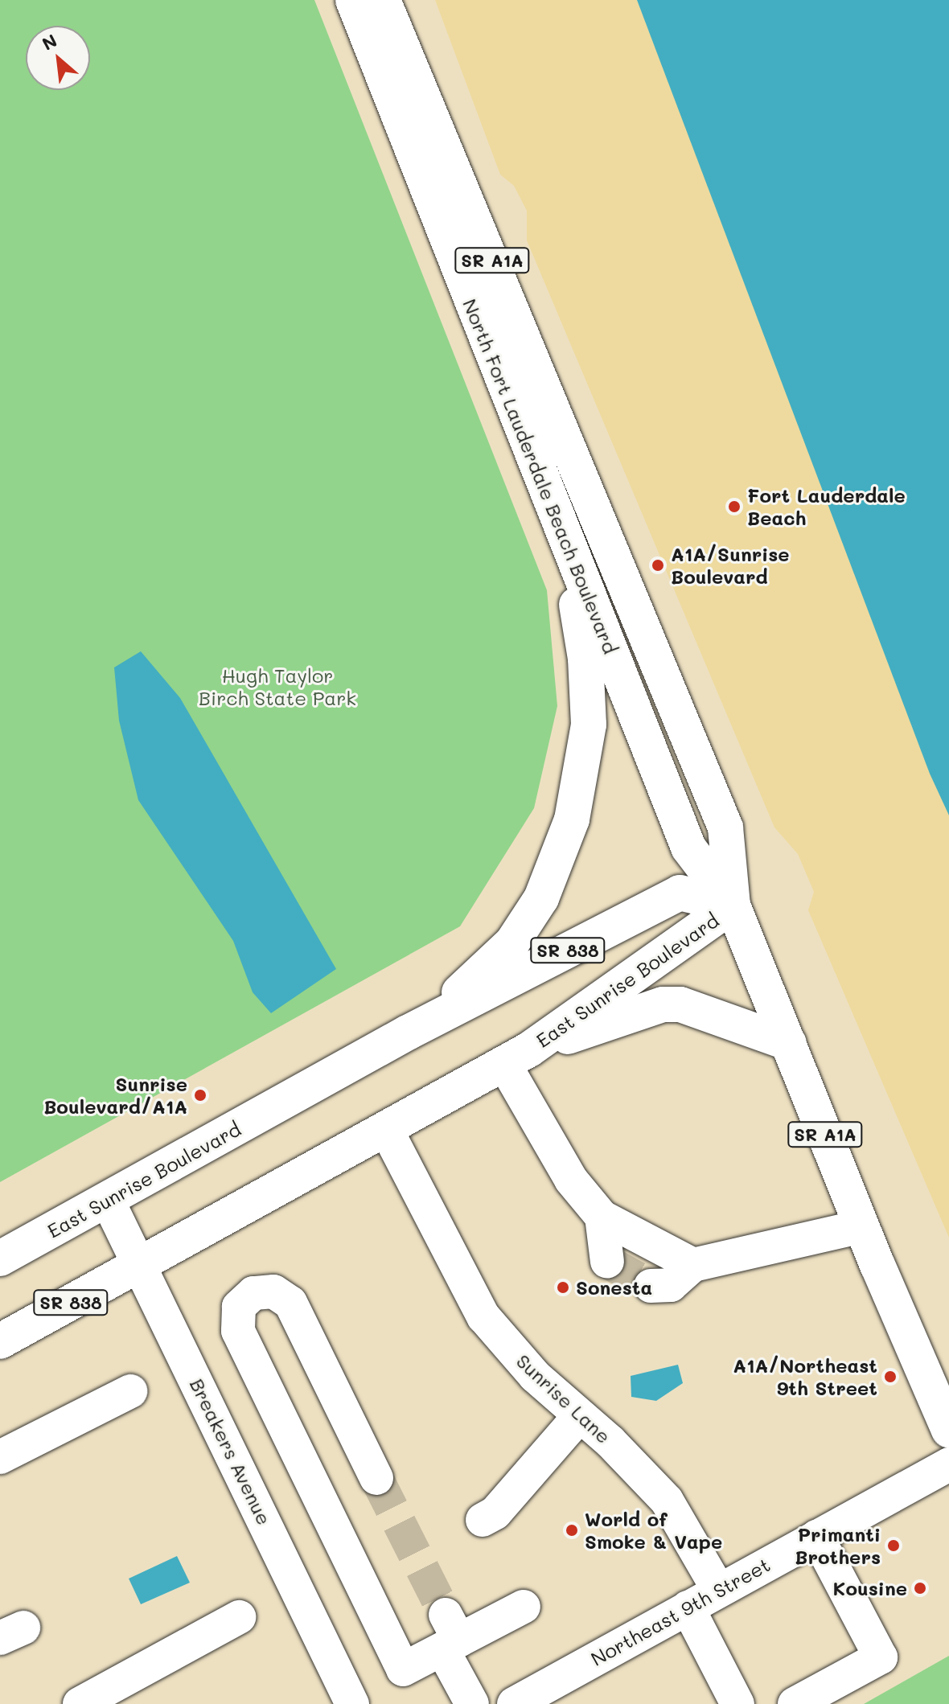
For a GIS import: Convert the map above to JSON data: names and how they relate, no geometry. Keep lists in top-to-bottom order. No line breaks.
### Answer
{"streets":{"main road":["SR A1A","North Fort Lauderdale Beach Boulevard","SR 838","East Sunrise Boulevard"],"street":["Sunrise Lane","Breakers Avenue","Northeast 9th Street"]},"crossings":[["North Fort Lauderdale Beach Boulevard","East Sunrise Boulevard"],["East Sunrise Boulevard","Sunrise Lane"],["East Sunrise Boulevard","Breakers Avenue"],["Sunrise Lane","Northeast 9th Street"]],"parks":["Hugh Taylor Birch State Park"],"places":["Fort Lauderdale Beach","A1A/Sunrise Boulevard","Sunrise Boulevard/A1A","Sonesta","A1A/Northeast 9th Street","World of Smoke & Vape","Primanti Brothers","Kousine"],"north":"top left"}
